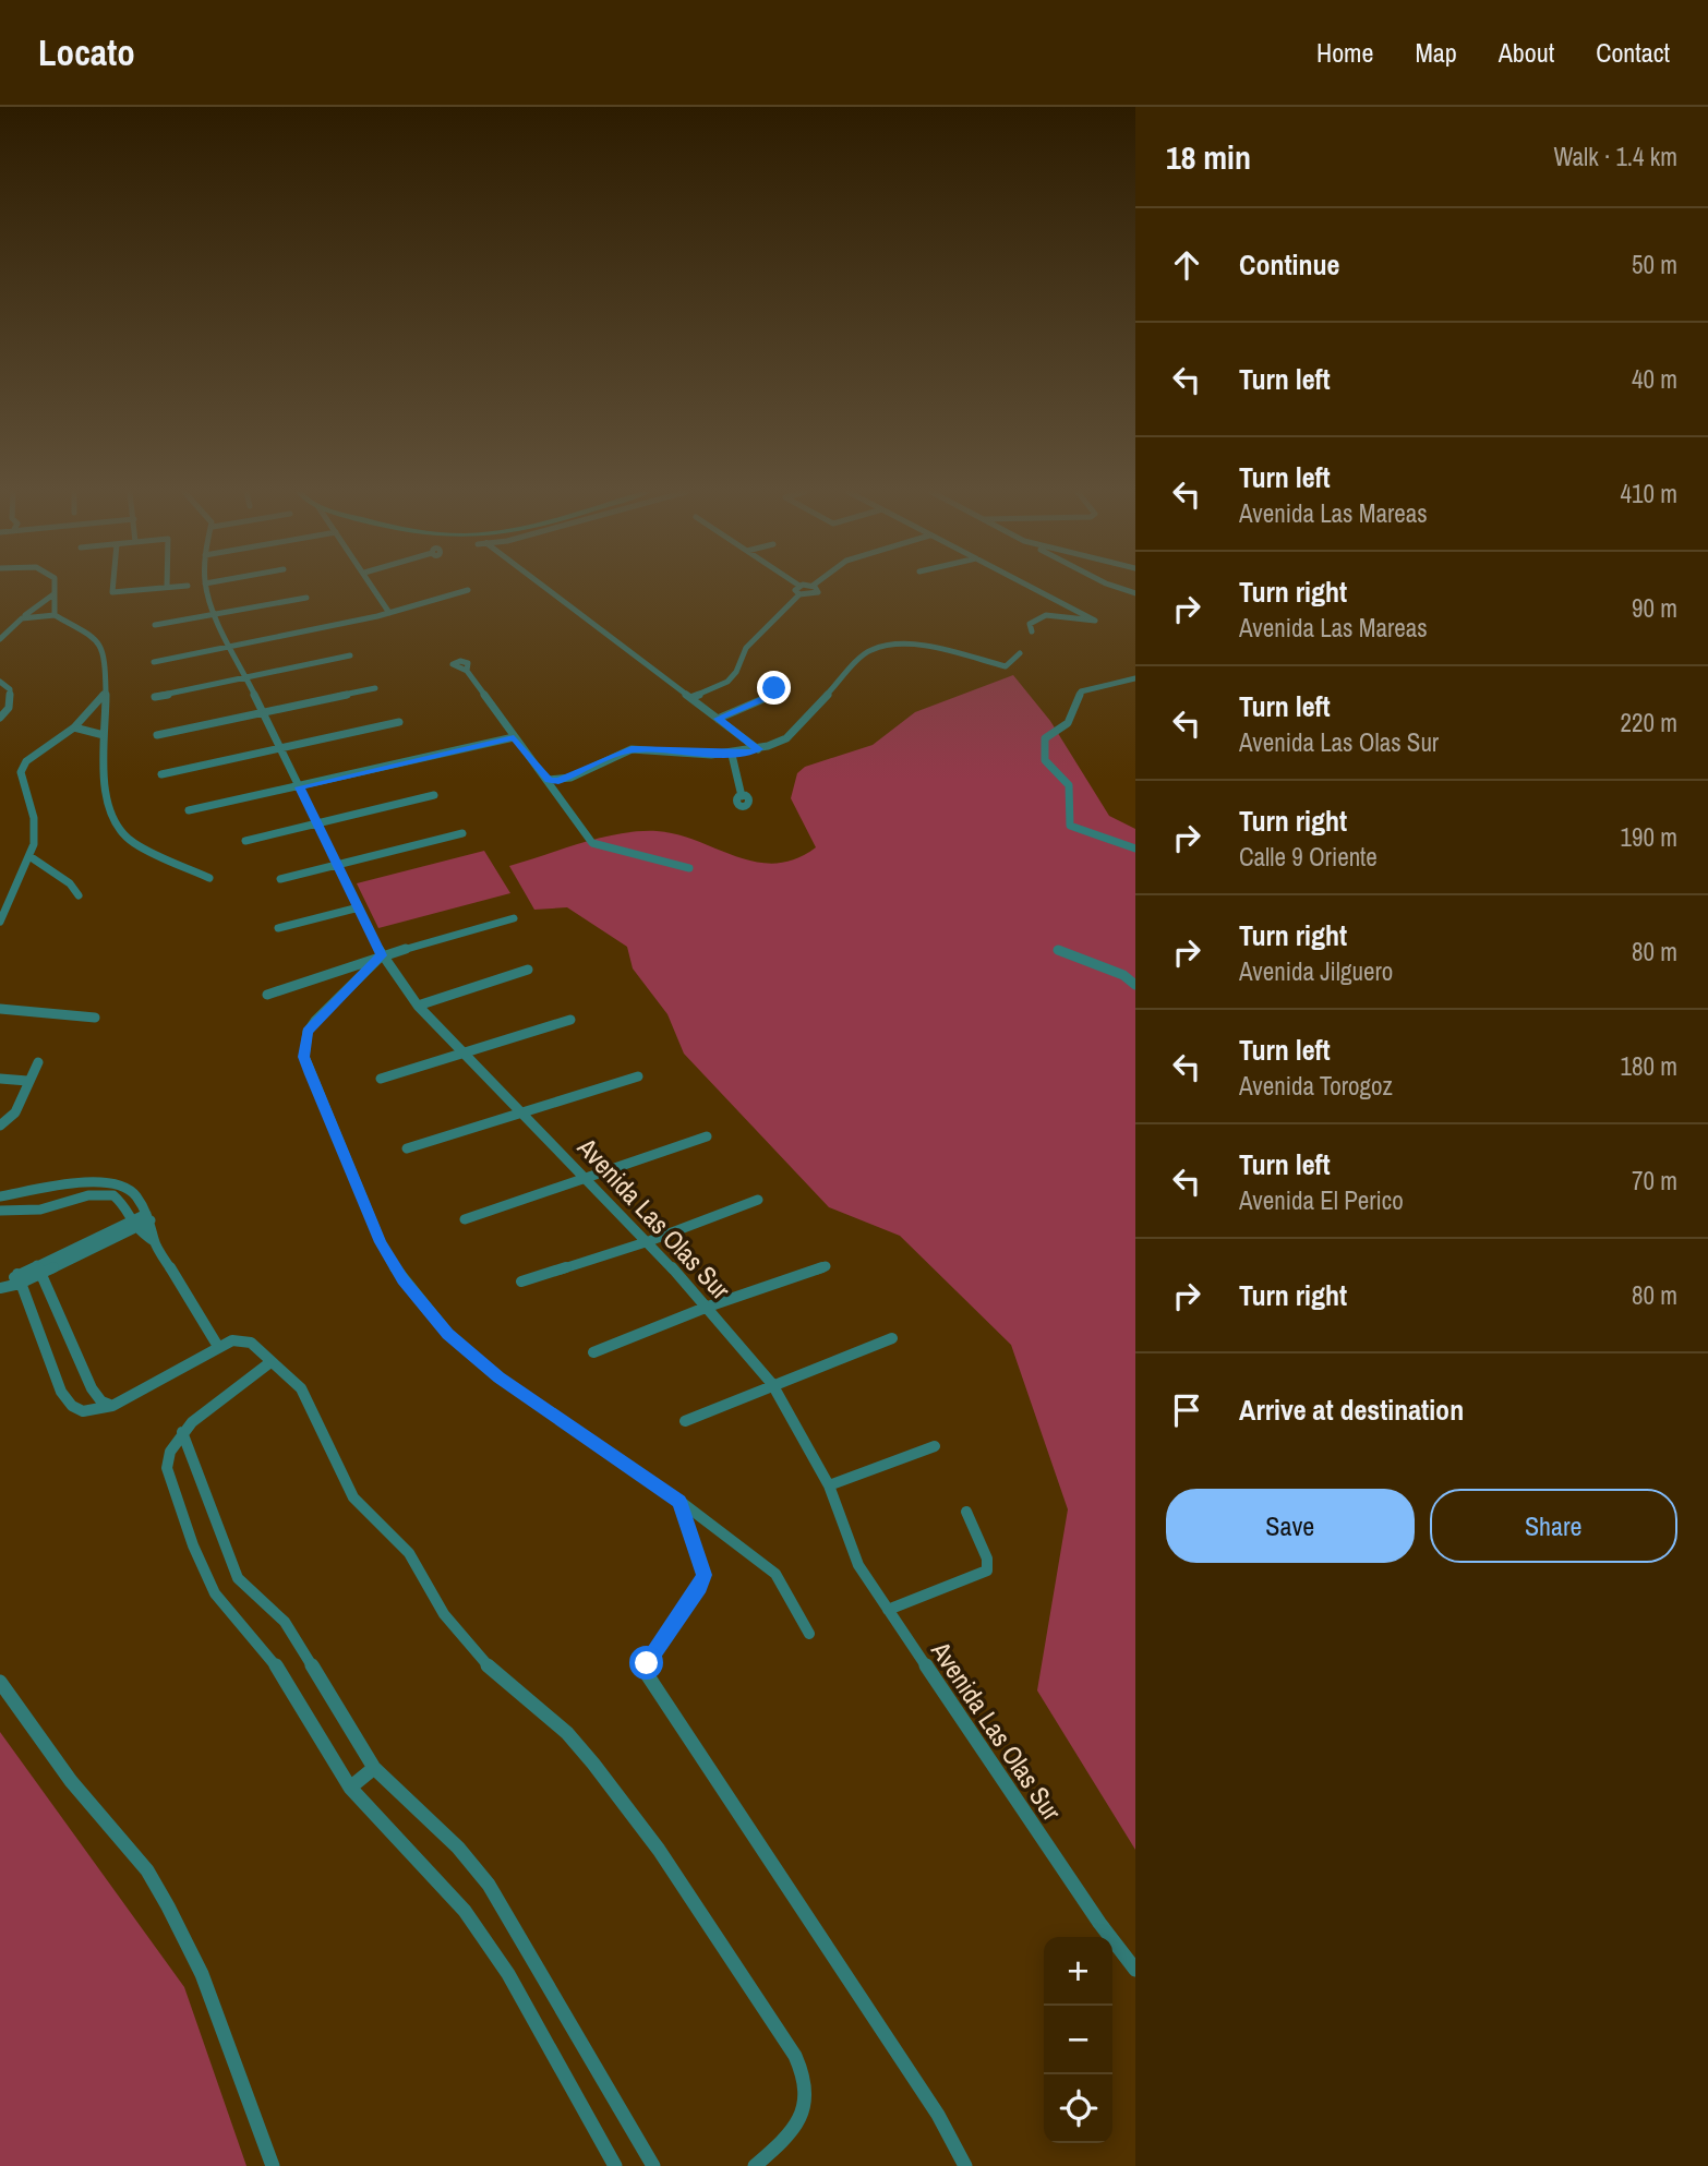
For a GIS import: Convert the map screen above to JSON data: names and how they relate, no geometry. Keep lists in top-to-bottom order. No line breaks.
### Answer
{"streets":{"street":["Avenida Las Olas Sur"]},"page":{"header":"Locato","nav":["Home","Map","About","Contact"],"heading":["18 min","Walk · 1.4 km"],"list":[["Continue","50 m"],["Turn left","40 m"],["Turn left","Avenida Las Mareas","410 m"],["Turn right","Avenida Las Mareas","90 m"],["Turn left","Avenida Las Olas Sur","220 m"],["Turn right","Calle 9 Oriente","190 m"],["Turn right","Avenida Jilguero","80 m"],["Turn left","Avenida Torogoz","180 m"],["Turn left","Avenida El Perico","70 m"],["Turn right","80 m"],"Arrive at destination"],"buttons":["Save","Share"],"map_buttons":["+","−"]}}
